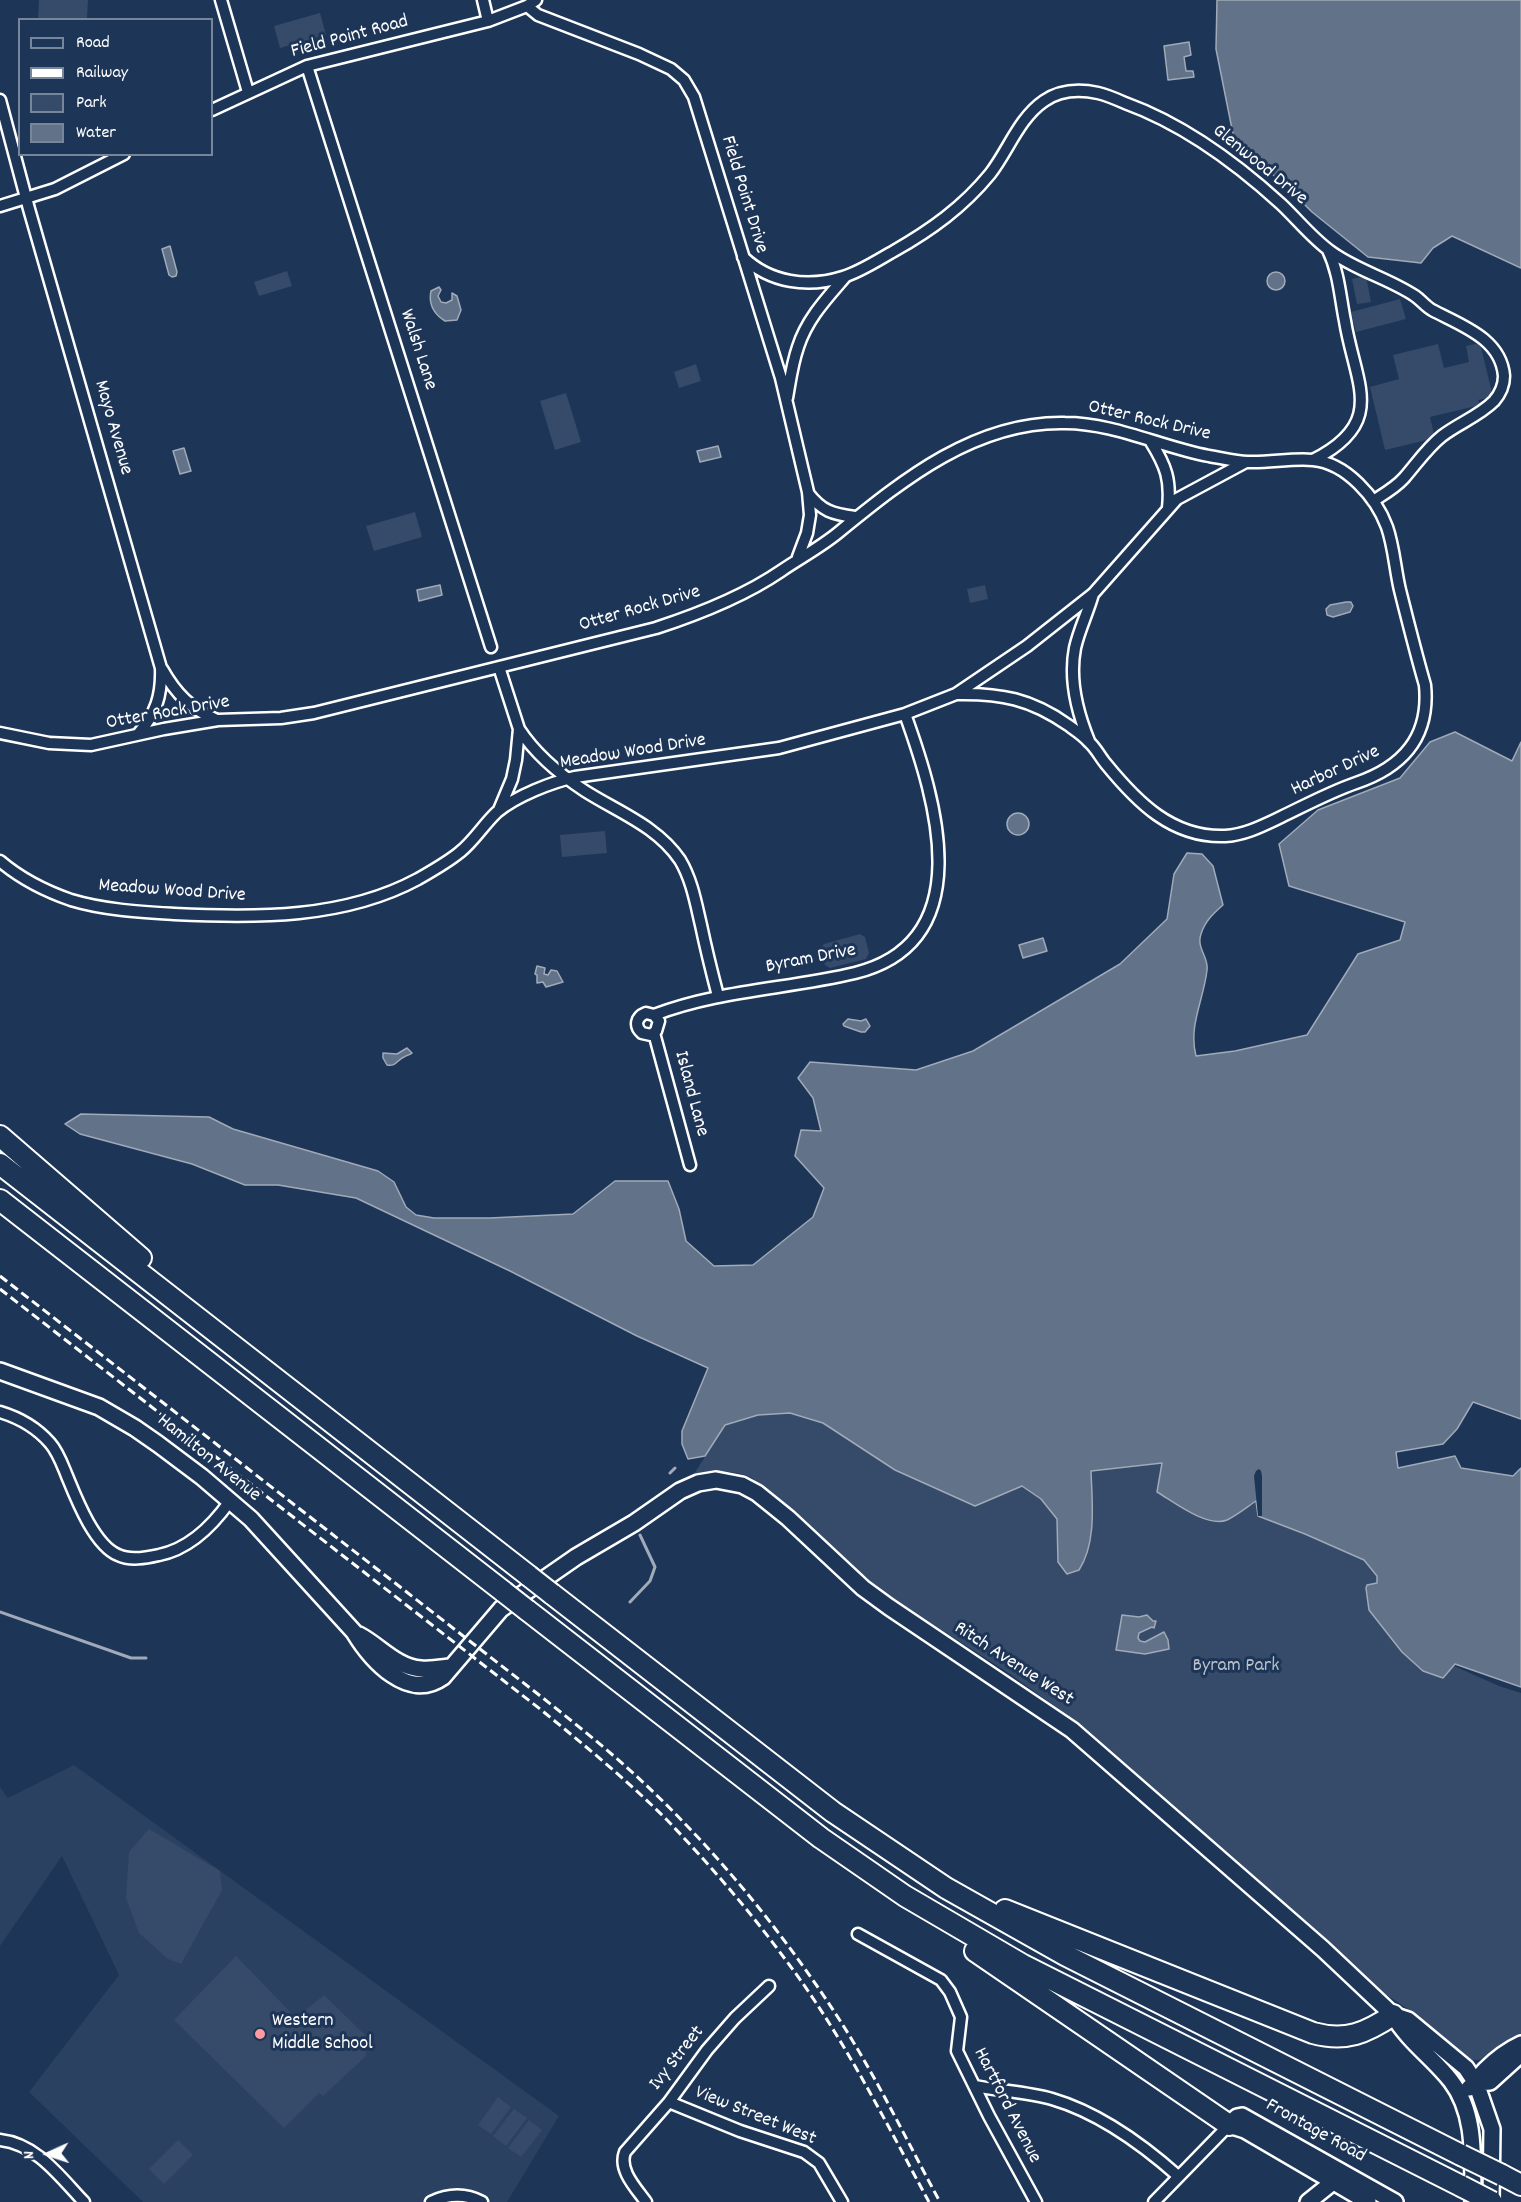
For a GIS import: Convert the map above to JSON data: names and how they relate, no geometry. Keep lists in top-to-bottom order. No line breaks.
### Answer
{"streets":{"main road":["Hamilton Avenue","Ritch Avenue West","Frontage Road"],"street":["Field Point Road","Glenwood Drive","Field Point Drive","Walsh Lane","Otter Rock Drive","Mayo Avenue","Meadow Wood Drive","Harbor Drive","Byram Drive","Island Lane","Ivy Street","Hartford Avenue","View Street West"]},"crossings":[["Field Point Road","Field Point Drive"],["Field Point Road","Walsh Lane"],["Glenwood Drive","Field Point Drive"],["Glenwood Drive","Harbor Drive"],["Field Point Drive","Otter Rock Drive"],["Otter Rock Drive","Mayo Avenue"],["Otter Rock Drive","Meadow Wood Drive"],["Otter Rock Drive","Harbor Drive"],["Meadow Wood Drive","Harbor Drive"],["Meadow Wood Drive","Byram Drive"],["Byram Drive","Island Lane"],["Hamilton Avenue","Ritch Avenue West"],["Ivy Street","View Street West"]],"parks":["Byram Park"],"places":["Western Middle School"],"legend":["Road","Railway","Park","Water"],"north":"left"}
